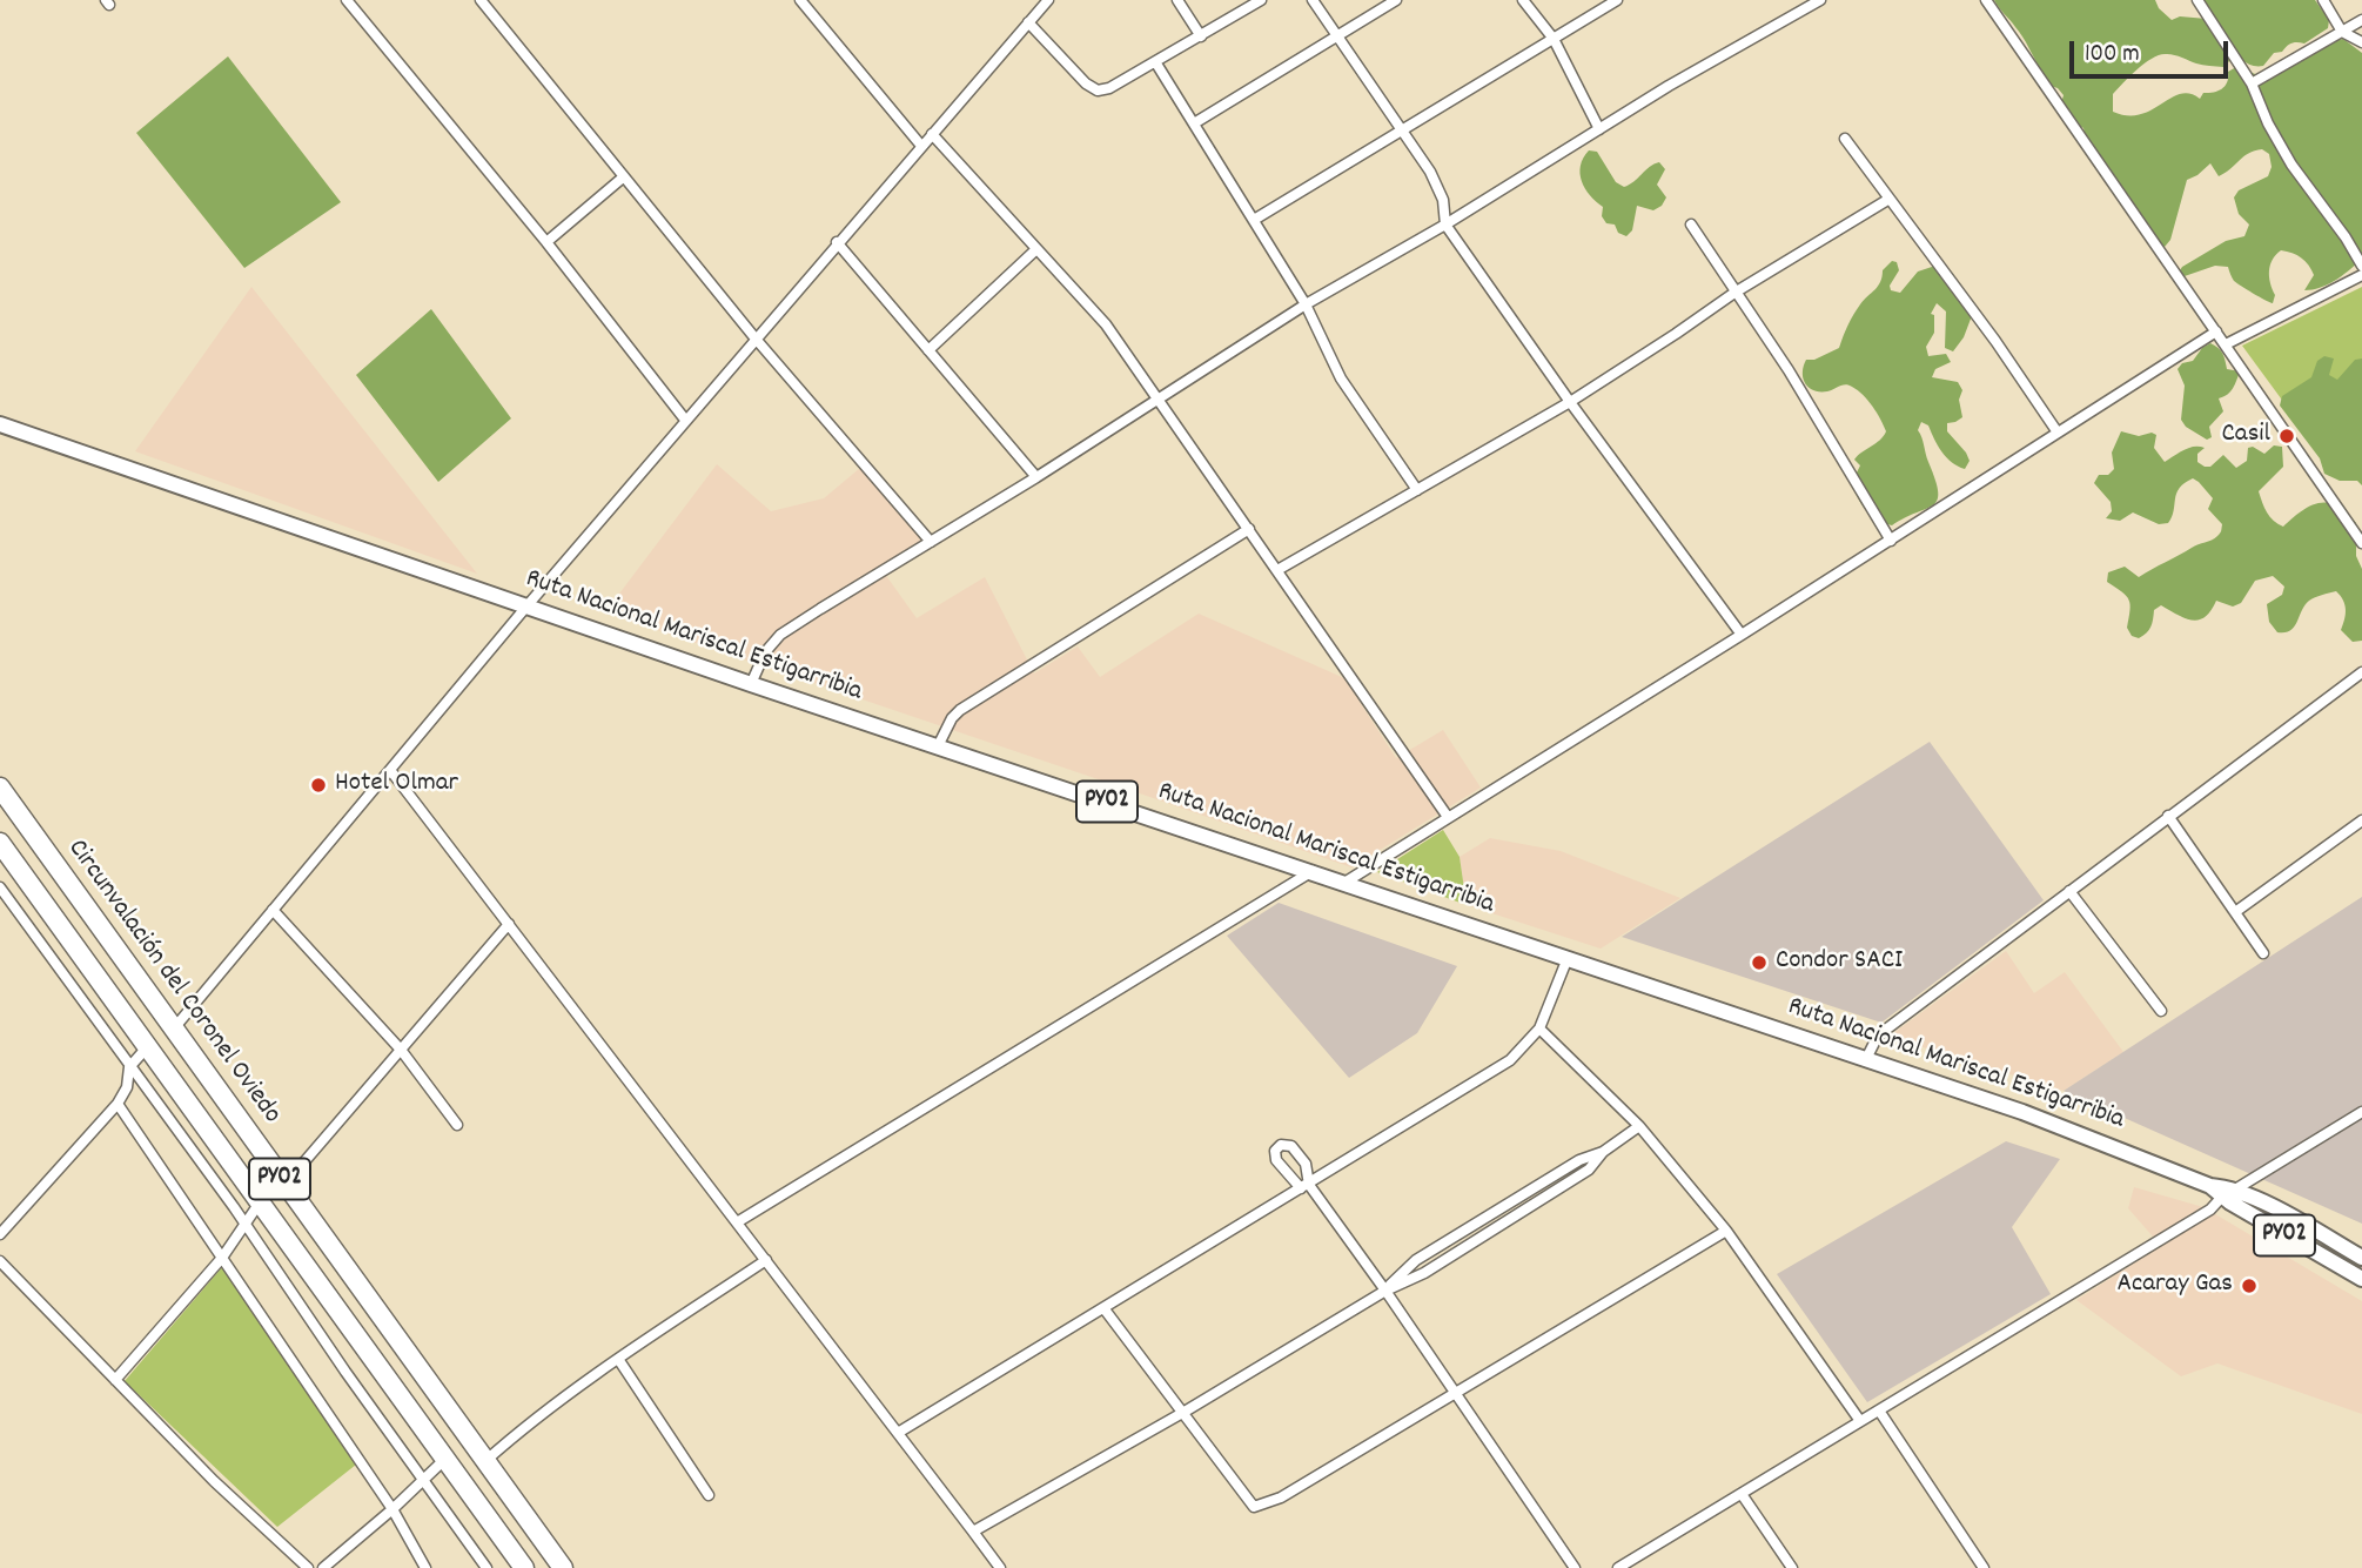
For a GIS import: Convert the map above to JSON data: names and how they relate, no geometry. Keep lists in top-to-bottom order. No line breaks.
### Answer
{"streets":{"highway":["PY02","Circunvalación del Coronel Oviedo"],"main road":["Ruta Nacional Mariscal Estigarribia"]},"places":["Casil","Hotel Olmar","Condor SACI","Acaray Gas"],"scale_bar":"100 m"}
